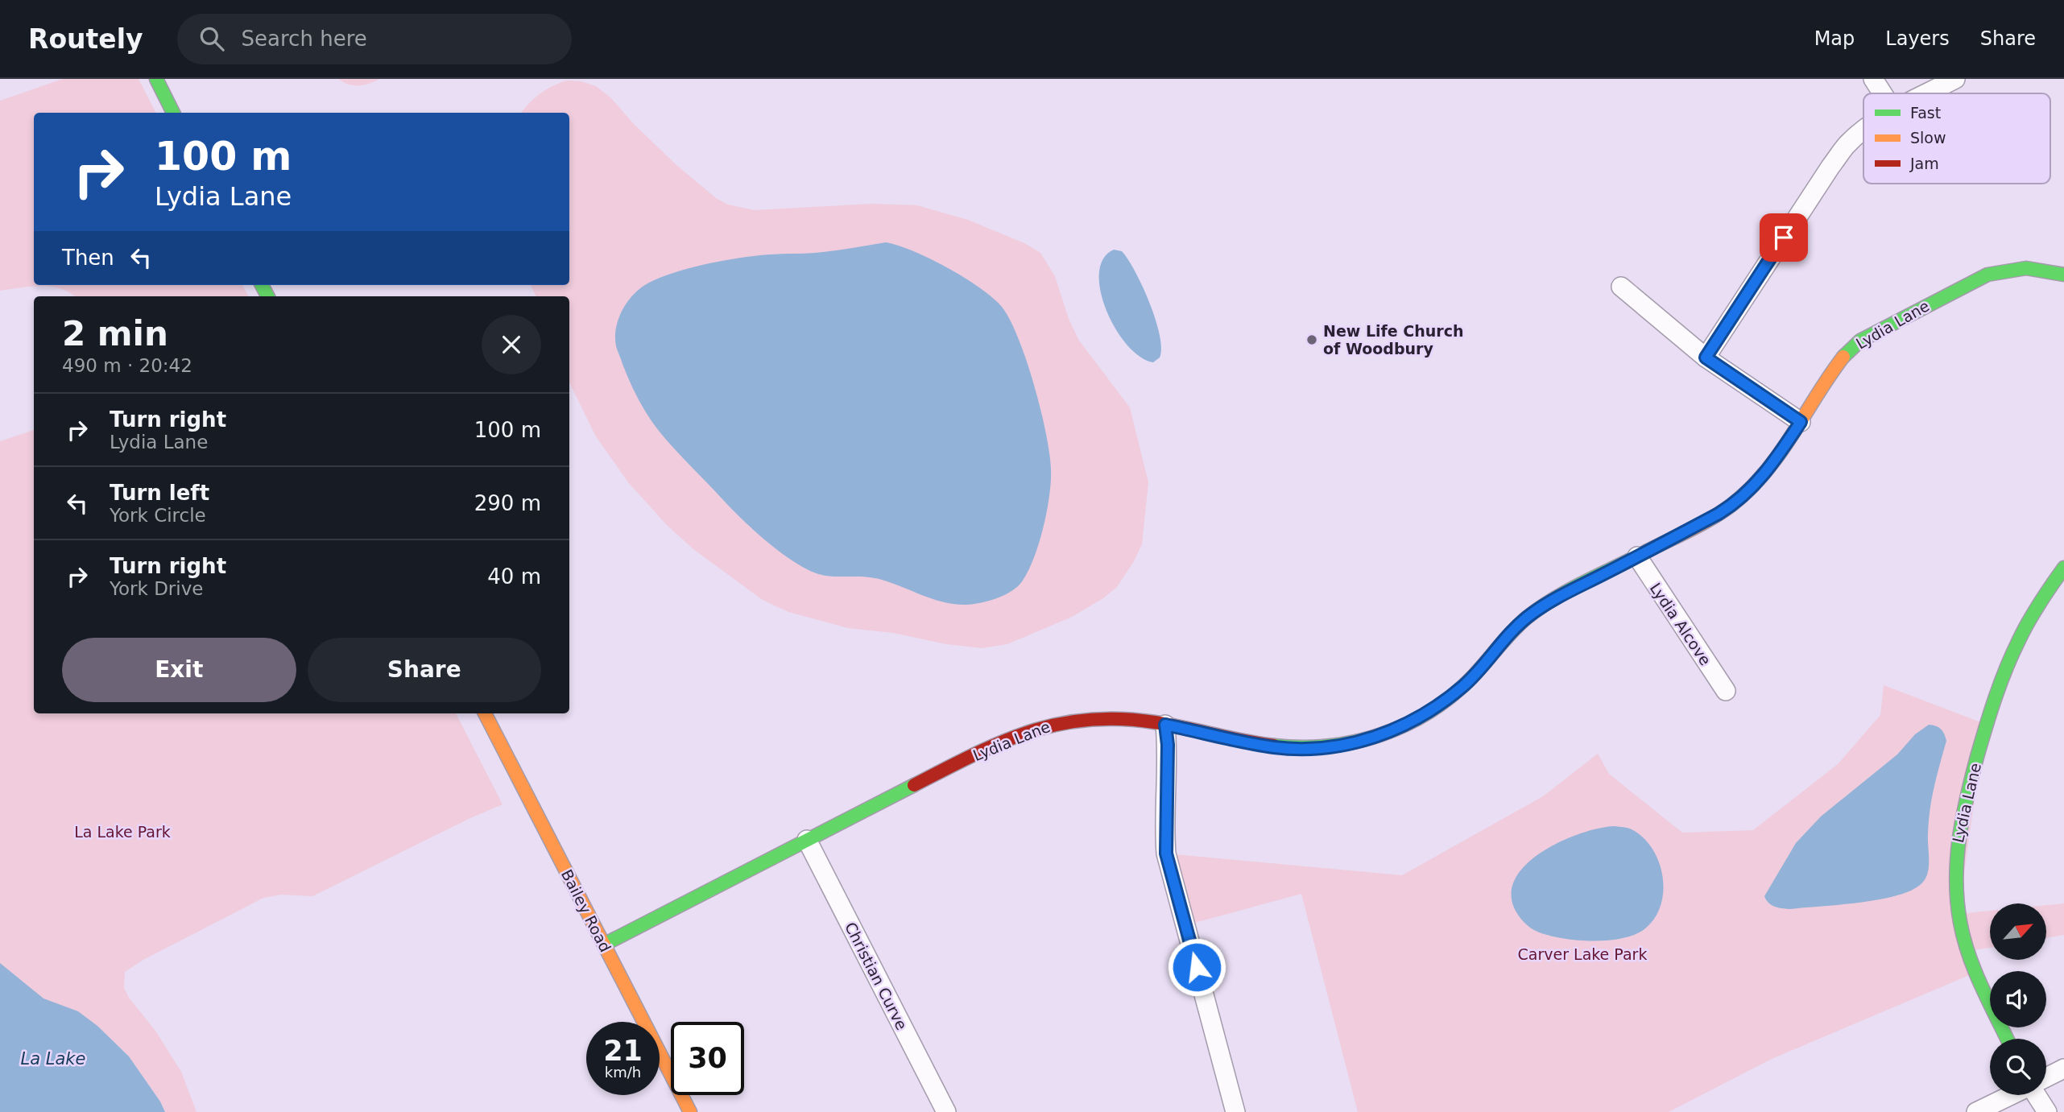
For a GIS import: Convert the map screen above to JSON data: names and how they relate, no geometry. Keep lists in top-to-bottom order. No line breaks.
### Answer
{"streets":{"street":["Lydia Lane","Lydia Alcove","Bailey Road","Christian Curve"]},"crossings":[["Lydia Lane","Lydia Alcove"],["Lydia Lane","Bailey Road"],["Lydia Lane","Christian Curve"]],"water":["La Lake"],"parks":["La Lake Park","Carver Lake Park"],"places":["New Life Church of Woodbury"],"legend":["Fast","Slow","Jam"],"north":"top right","page":{"header":"Routely","search":"Search here","nav":["Map","Layers","Share"],"turn":["100 m","Lydia Lane"],"then":"Then","heading":["2 min","490 m · 20:42"],"list":[{"name":"Turn right","note":"Lydia Lane","value":"100 m"},{"name":"Turn left","note":"York Circle","value":"290 m"},{"name":"Turn right","note":"York Drive","value":"40 m"}],"buttons":["Exit","Share"],"speed":"21 km/h","limit":"30"}}
